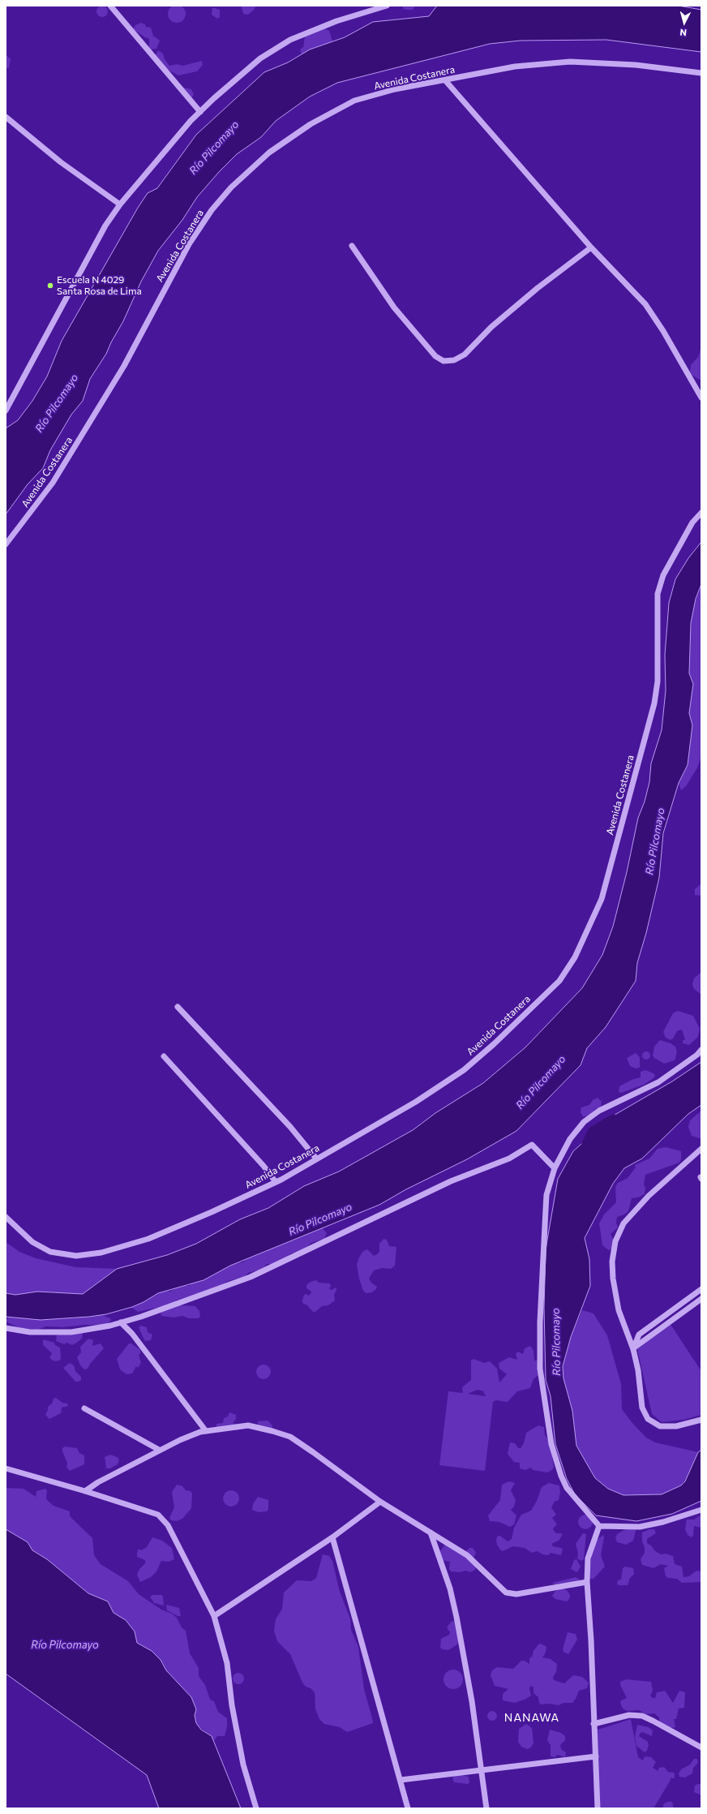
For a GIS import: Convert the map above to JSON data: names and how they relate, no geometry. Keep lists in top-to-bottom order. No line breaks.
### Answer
{"streets":{"street":["Avenida Costanera"]},"districts":["NANAWA"],"water":["Río Pilcomayo"],"places":["Escuela N 4029 Santa Rosa de Lima"],"north":"bottom"}
